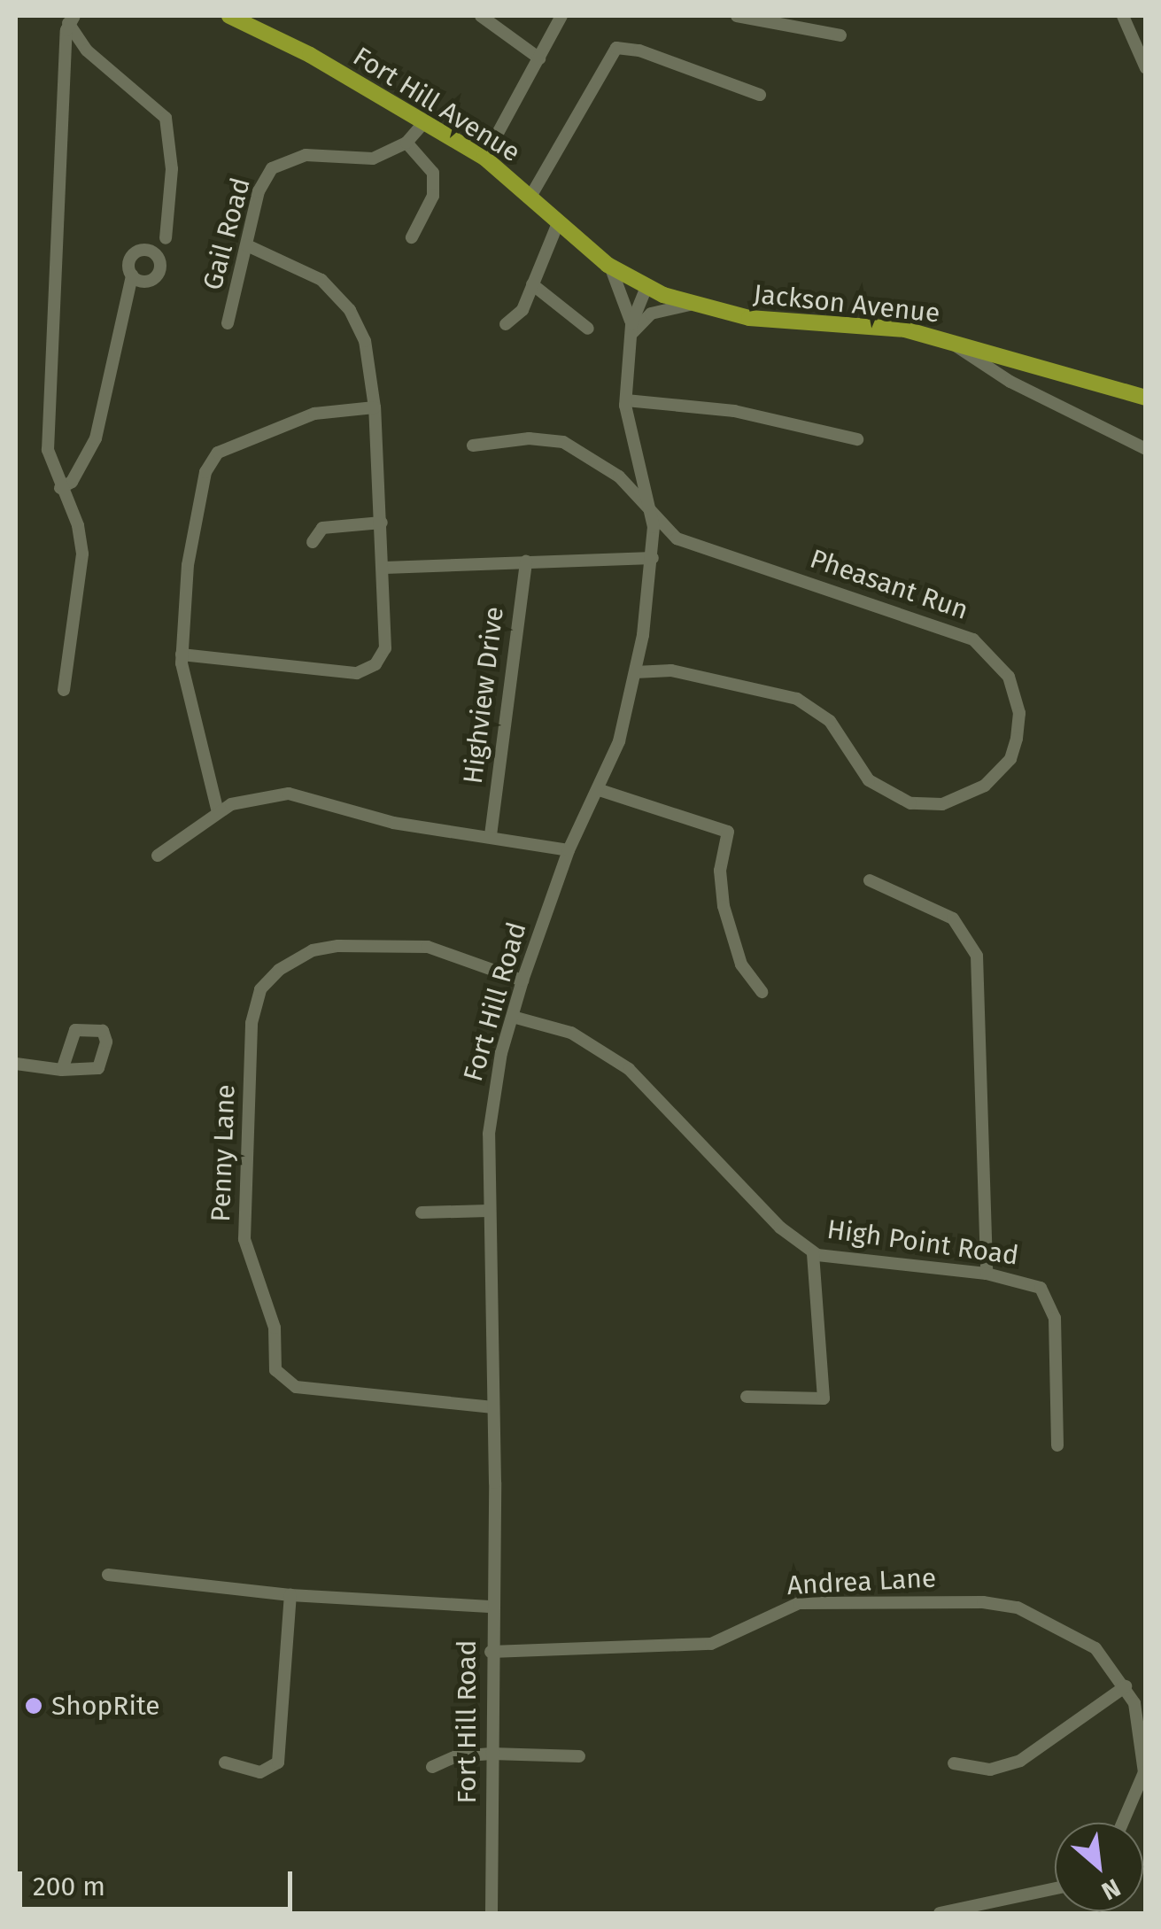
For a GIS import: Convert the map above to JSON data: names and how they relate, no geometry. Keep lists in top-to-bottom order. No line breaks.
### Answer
{"streets":{"main road":["Fort Hill Avenue","Jackson Avenue"],"street":["Gail Road","Pheasant Run","Highview Drive","Fort Hill Road","Penny Lane","High Point Road","Andrea Lane"]},"crossings":[["Fort Hill Avenue","Gail Road"],["Fort Hill Avenue","Jackson Avenue"],["Fort Hill Avenue","Fort Hill Road"],["Jackson Avenue","Fort Hill Road"],["Pheasant Run","Fort Hill Road"],["Fort Hill Road","Penny Lane"],["Fort Hill Road","High Point Road"],["Fort Hill Road","Andrea Lane"]],"places":["ShopRite"],"scale_bar":"200 m","north":"bottom right"}
